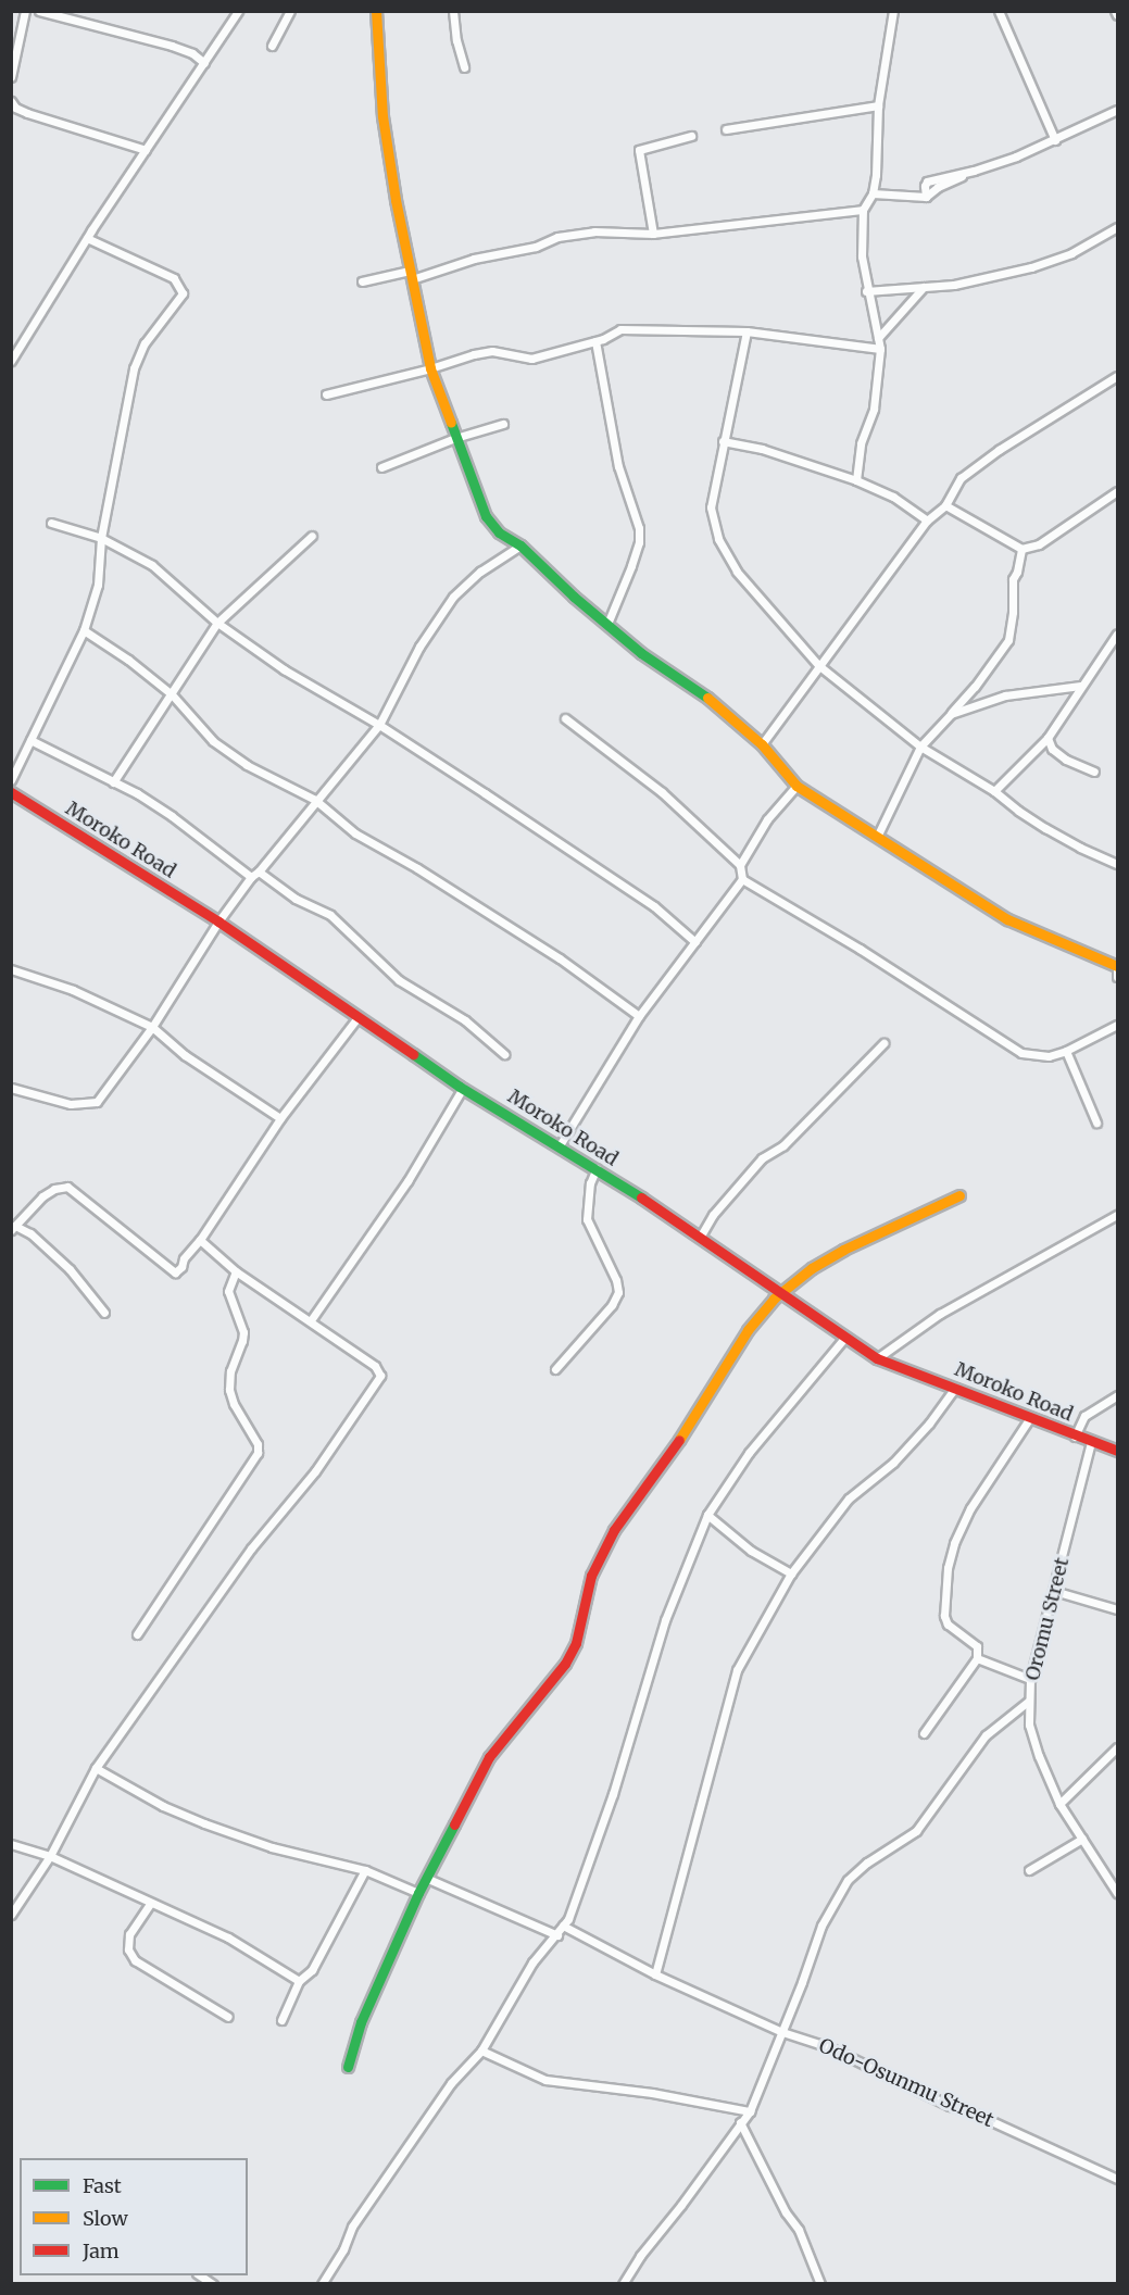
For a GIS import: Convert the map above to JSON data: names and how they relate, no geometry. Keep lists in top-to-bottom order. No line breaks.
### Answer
{"streets":{"street":["Moroko Road","Oromu Street","Odo-Osunmu Street"]},"crossings":[["Moroko Road","Oromu Street"]],"legend":["Fast","Slow","Jam"]}
